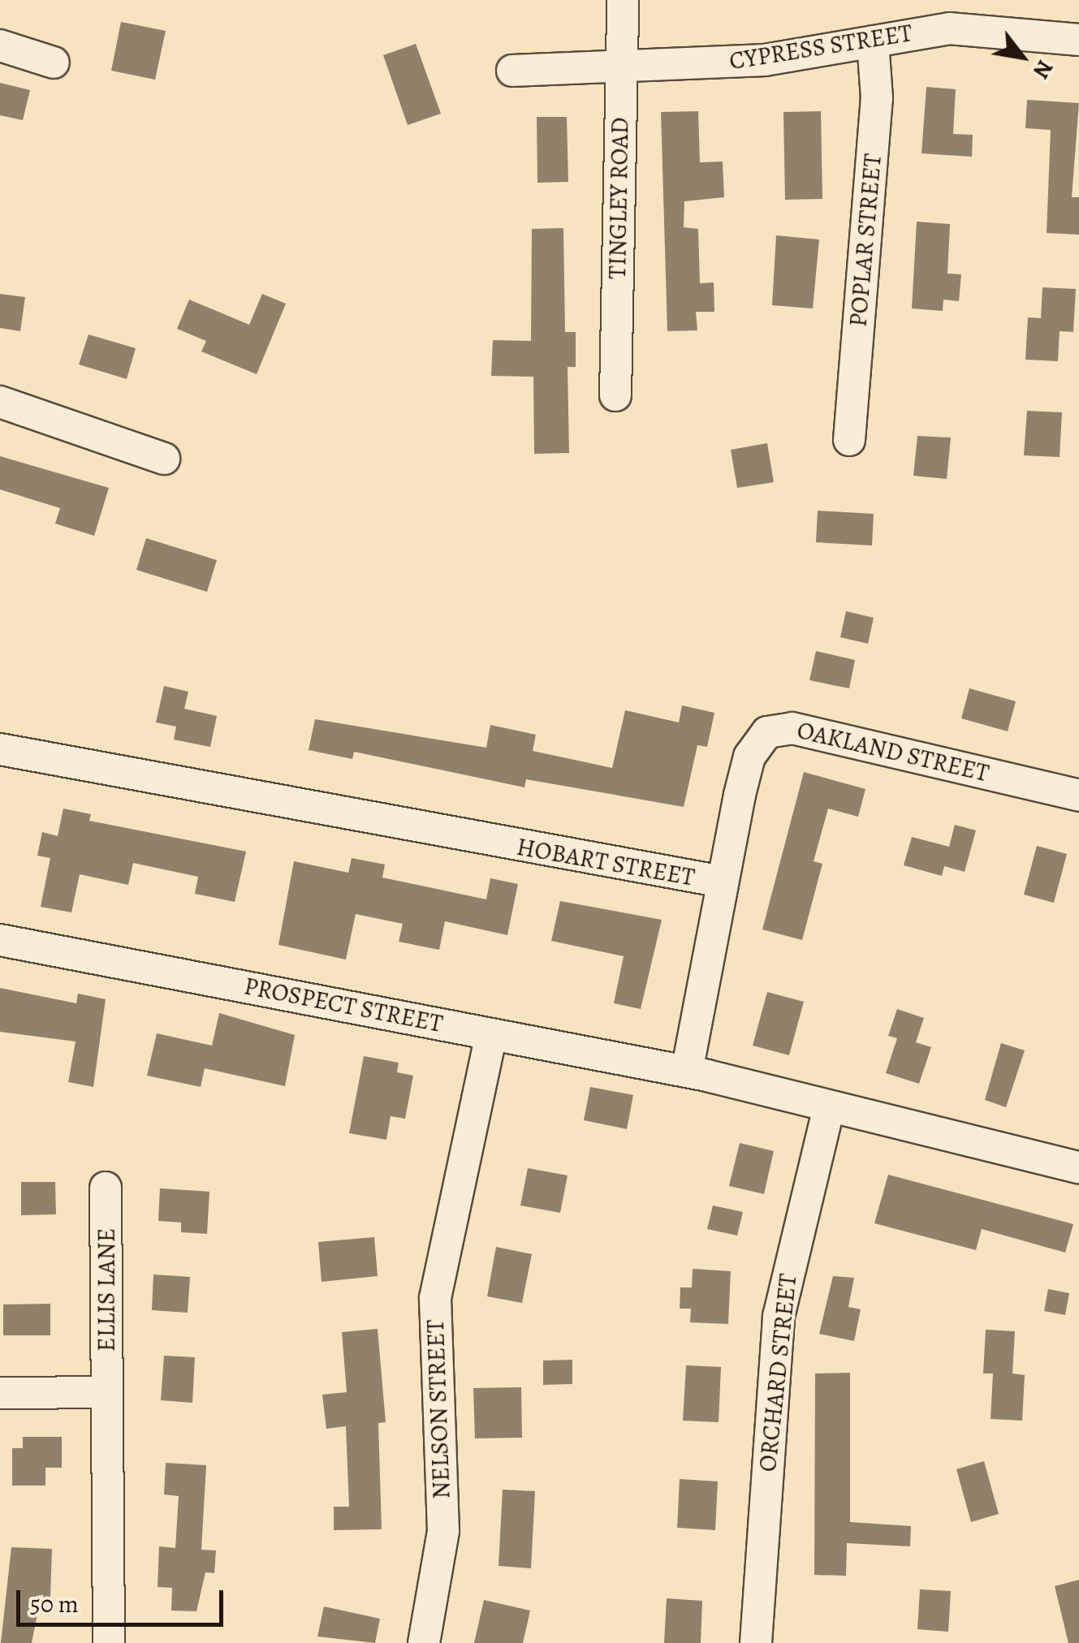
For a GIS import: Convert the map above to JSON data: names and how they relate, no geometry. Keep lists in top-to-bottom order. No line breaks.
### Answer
{"streets":{"street":["CYPRESS STREET","TINGLEY ROAD","POPLAR STREET","OAKLAND STREET","HOBART STREET","PROSPECT STREET","ELLIS LANE","ORCHARD STREET","NELSON STREET"]},"crossings":[["CYPRESS STREET","TINGLEY ROAD"],["CYPRESS STREET","POPLAR STREET"],["OAKLAND STREET","HOBART STREET"],["HOBART STREET","PROSPECT STREET"],["PROSPECT STREET","NELSON STREET"]],"scale_bar":"50 m","north":"bottom right"}
